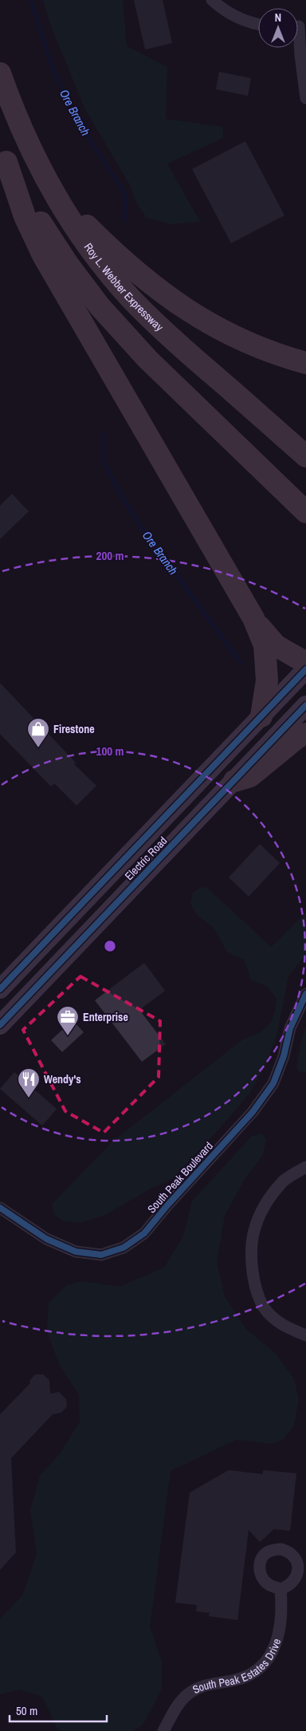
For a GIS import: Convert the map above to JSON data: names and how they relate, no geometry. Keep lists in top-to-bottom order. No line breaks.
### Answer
{"streets":{"highway":["Roy L. Webber Expressway"],"main road":["Electric Road"],"street":["South Peak Boulevard","South Peak Estates Drive"]},"water":["Ore Branch"],"places":{"shop":["Firestone"],"office":["Enterprise"],"restaurant":["Wendy's"]},"scale_bar":"50 m","north":"top","rings":["200 m","100 m"]}
